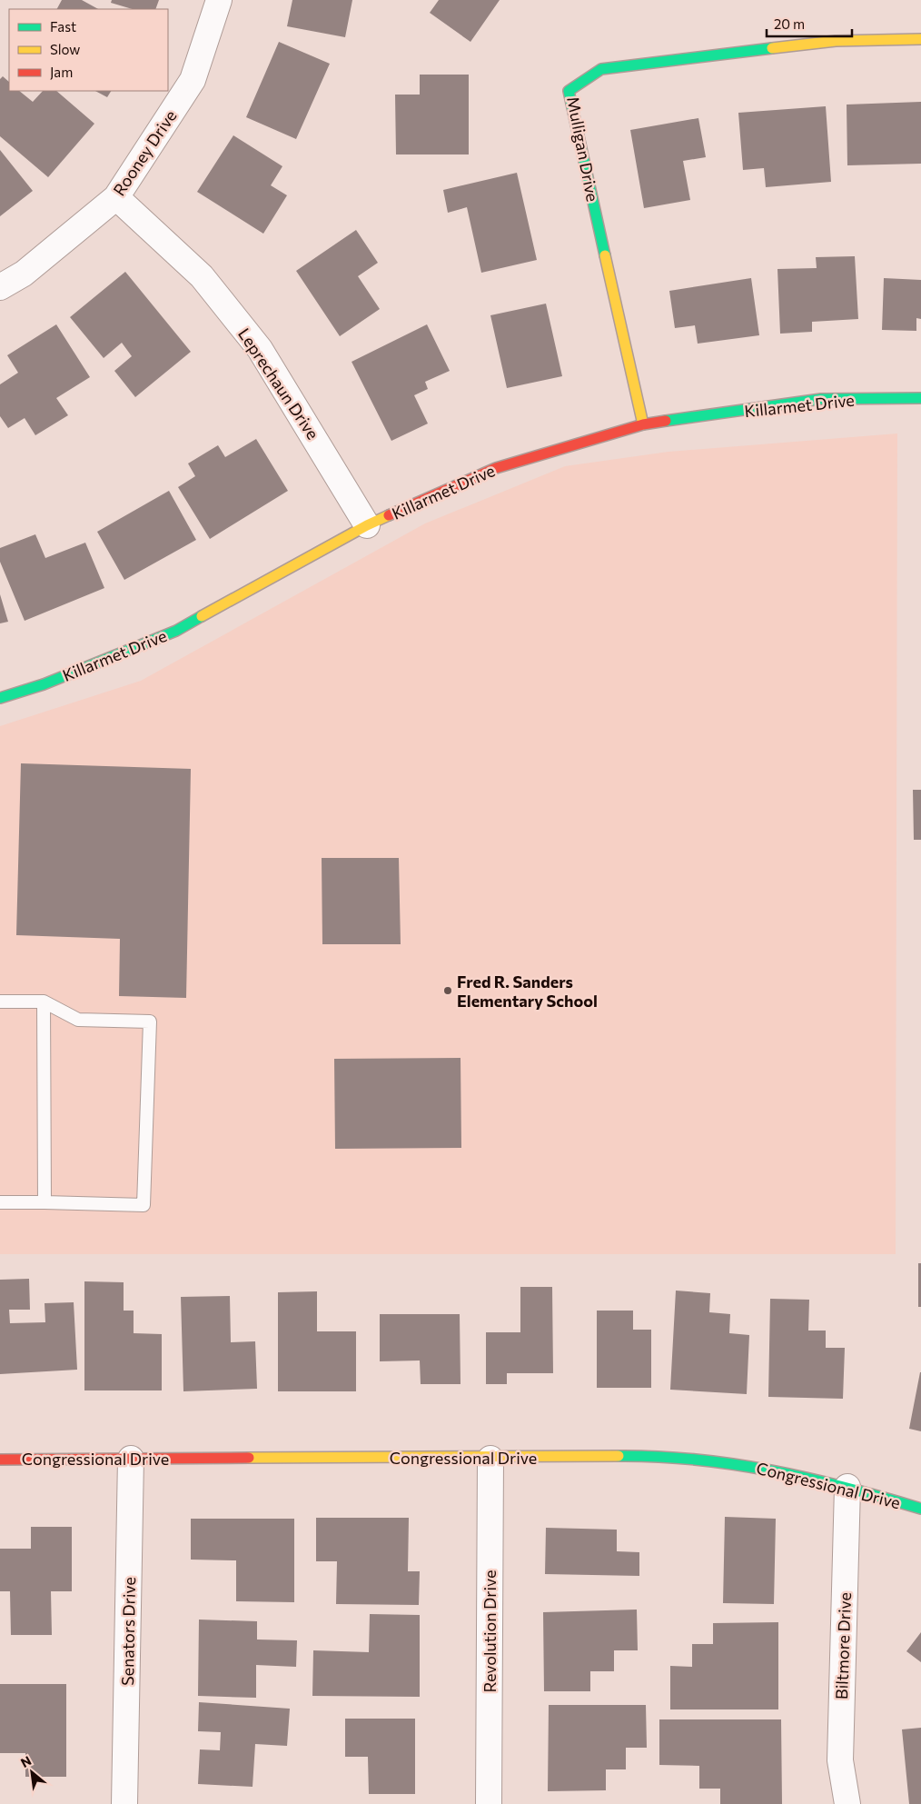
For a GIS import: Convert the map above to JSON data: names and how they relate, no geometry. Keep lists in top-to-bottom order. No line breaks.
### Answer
{"streets":{"street":["Mulligan Drive","Rooney Drive","Leprechaun Drive","Killarmet Drive","Congressional Drive","Senators Drive","Revolution Drive","Biltmore Drive"]},"crossings":[["Mulligan Drive","Killarmet Drive"],["Rooney Drive","Leprechaun Drive"],["Leprechaun Drive","Killarmet Drive"],["Congressional Drive","Senators Drive"],["Congressional Drive","Revolution Drive"],["Congressional Drive","Biltmore Drive"]],"places":["Fred R. Sanders Elementary School"],"legend":["Fast","Slow","Jam"],"scale_bar":"20 m","north":"top left"}
